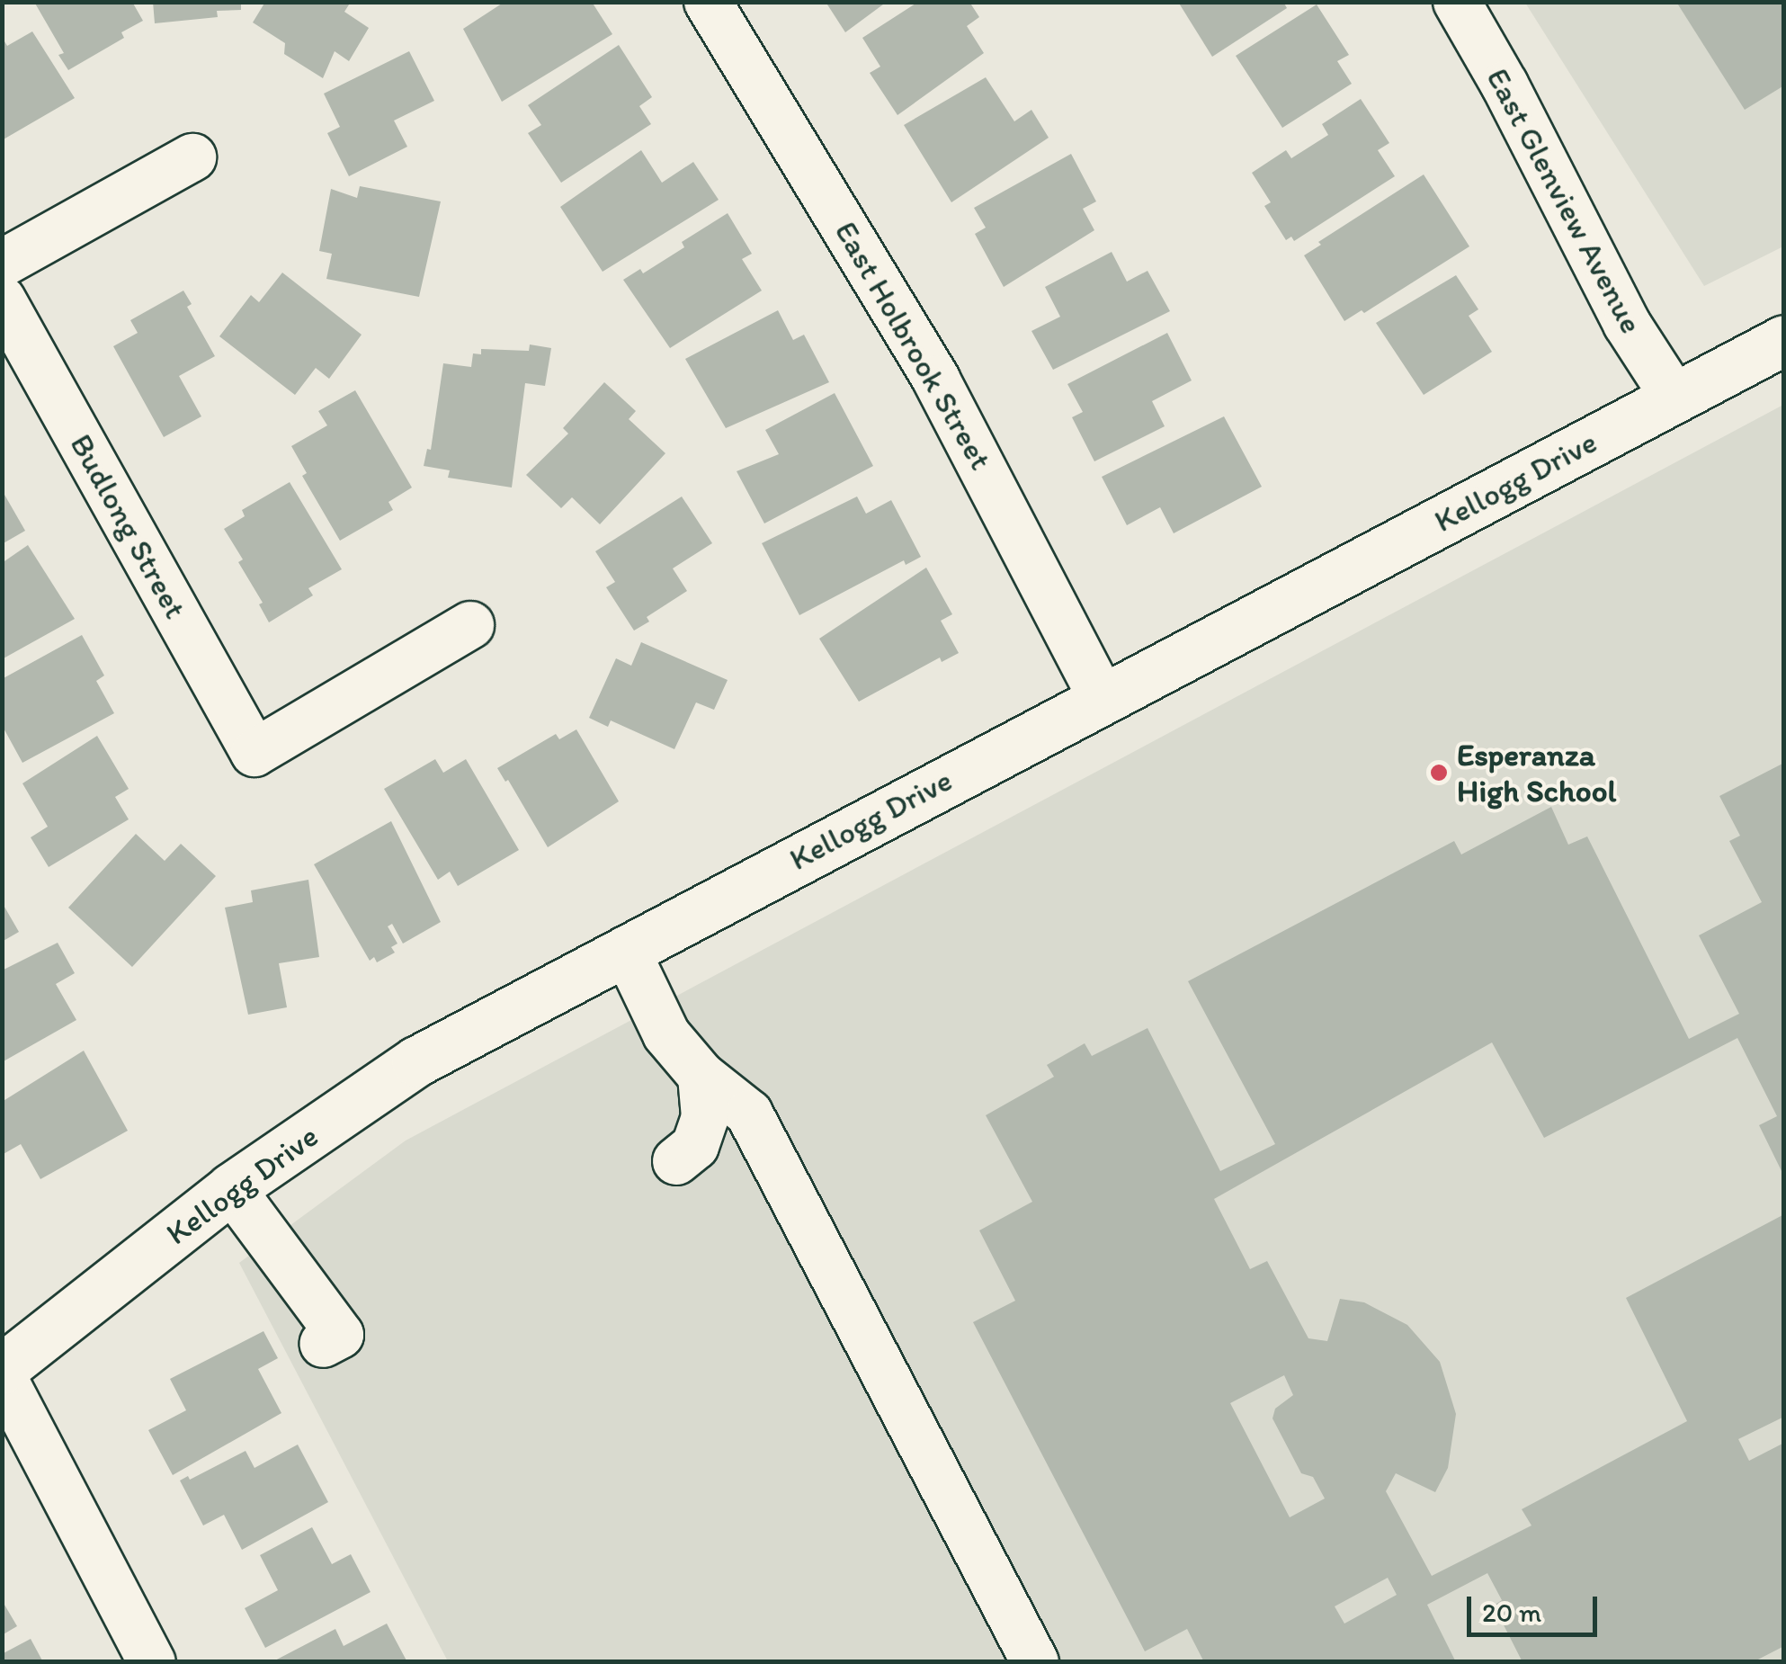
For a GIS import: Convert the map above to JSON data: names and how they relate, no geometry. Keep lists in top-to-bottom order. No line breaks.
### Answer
{"streets":{"main road":["Kellogg Drive"],"street":["East Glenview Avenue","East Holbrook Street","Budlong Street"]},"crossings":[["East Glenview Avenue","Kellogg Drive"],["East Holbrook Street","Kellogg Drive"]],"places":["Esperanza High School"],"scale_bar":"20 m"}
